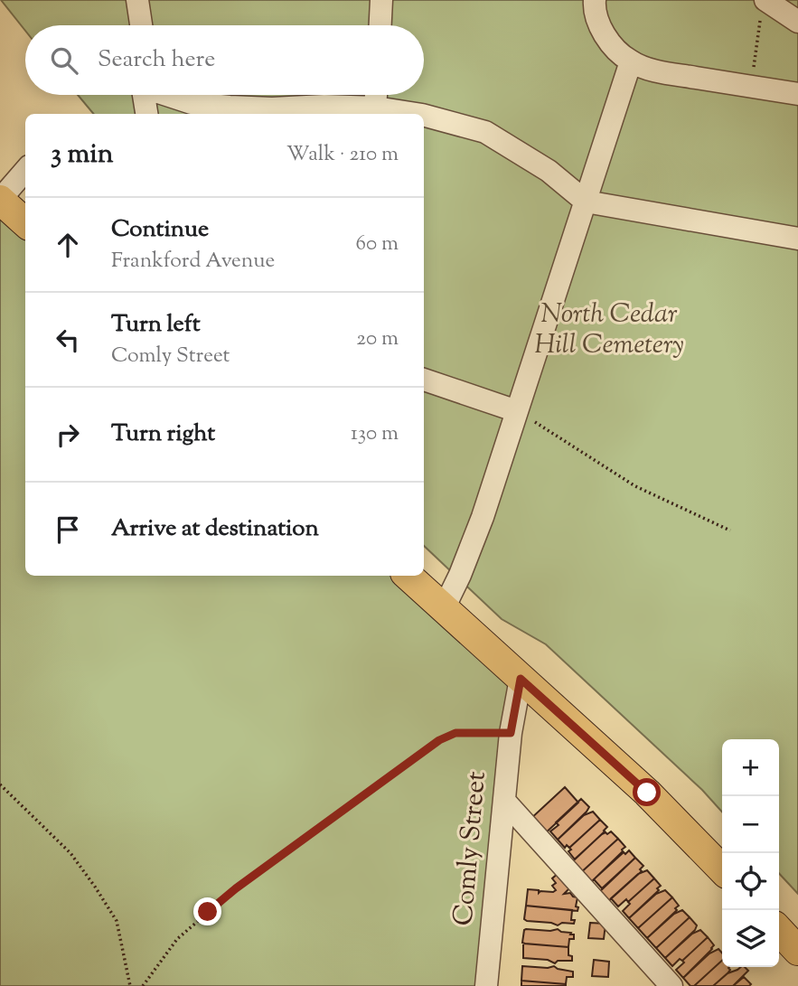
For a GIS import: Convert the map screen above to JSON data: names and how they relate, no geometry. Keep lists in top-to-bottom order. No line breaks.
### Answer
{"streets":{"street":["Comly Street"]},"parks":["North Cedar Hill Cemetery"],"page":{"search":"Search here","heading":["3 min","Walk · 210 m"],"list":[["Continue","Frankford Avenue","60 m"],["Turn left","Comly Street","20 m"],["Turn right","130 m"],"Arrive at destination"],"map_buttons":["+","−"]}}
